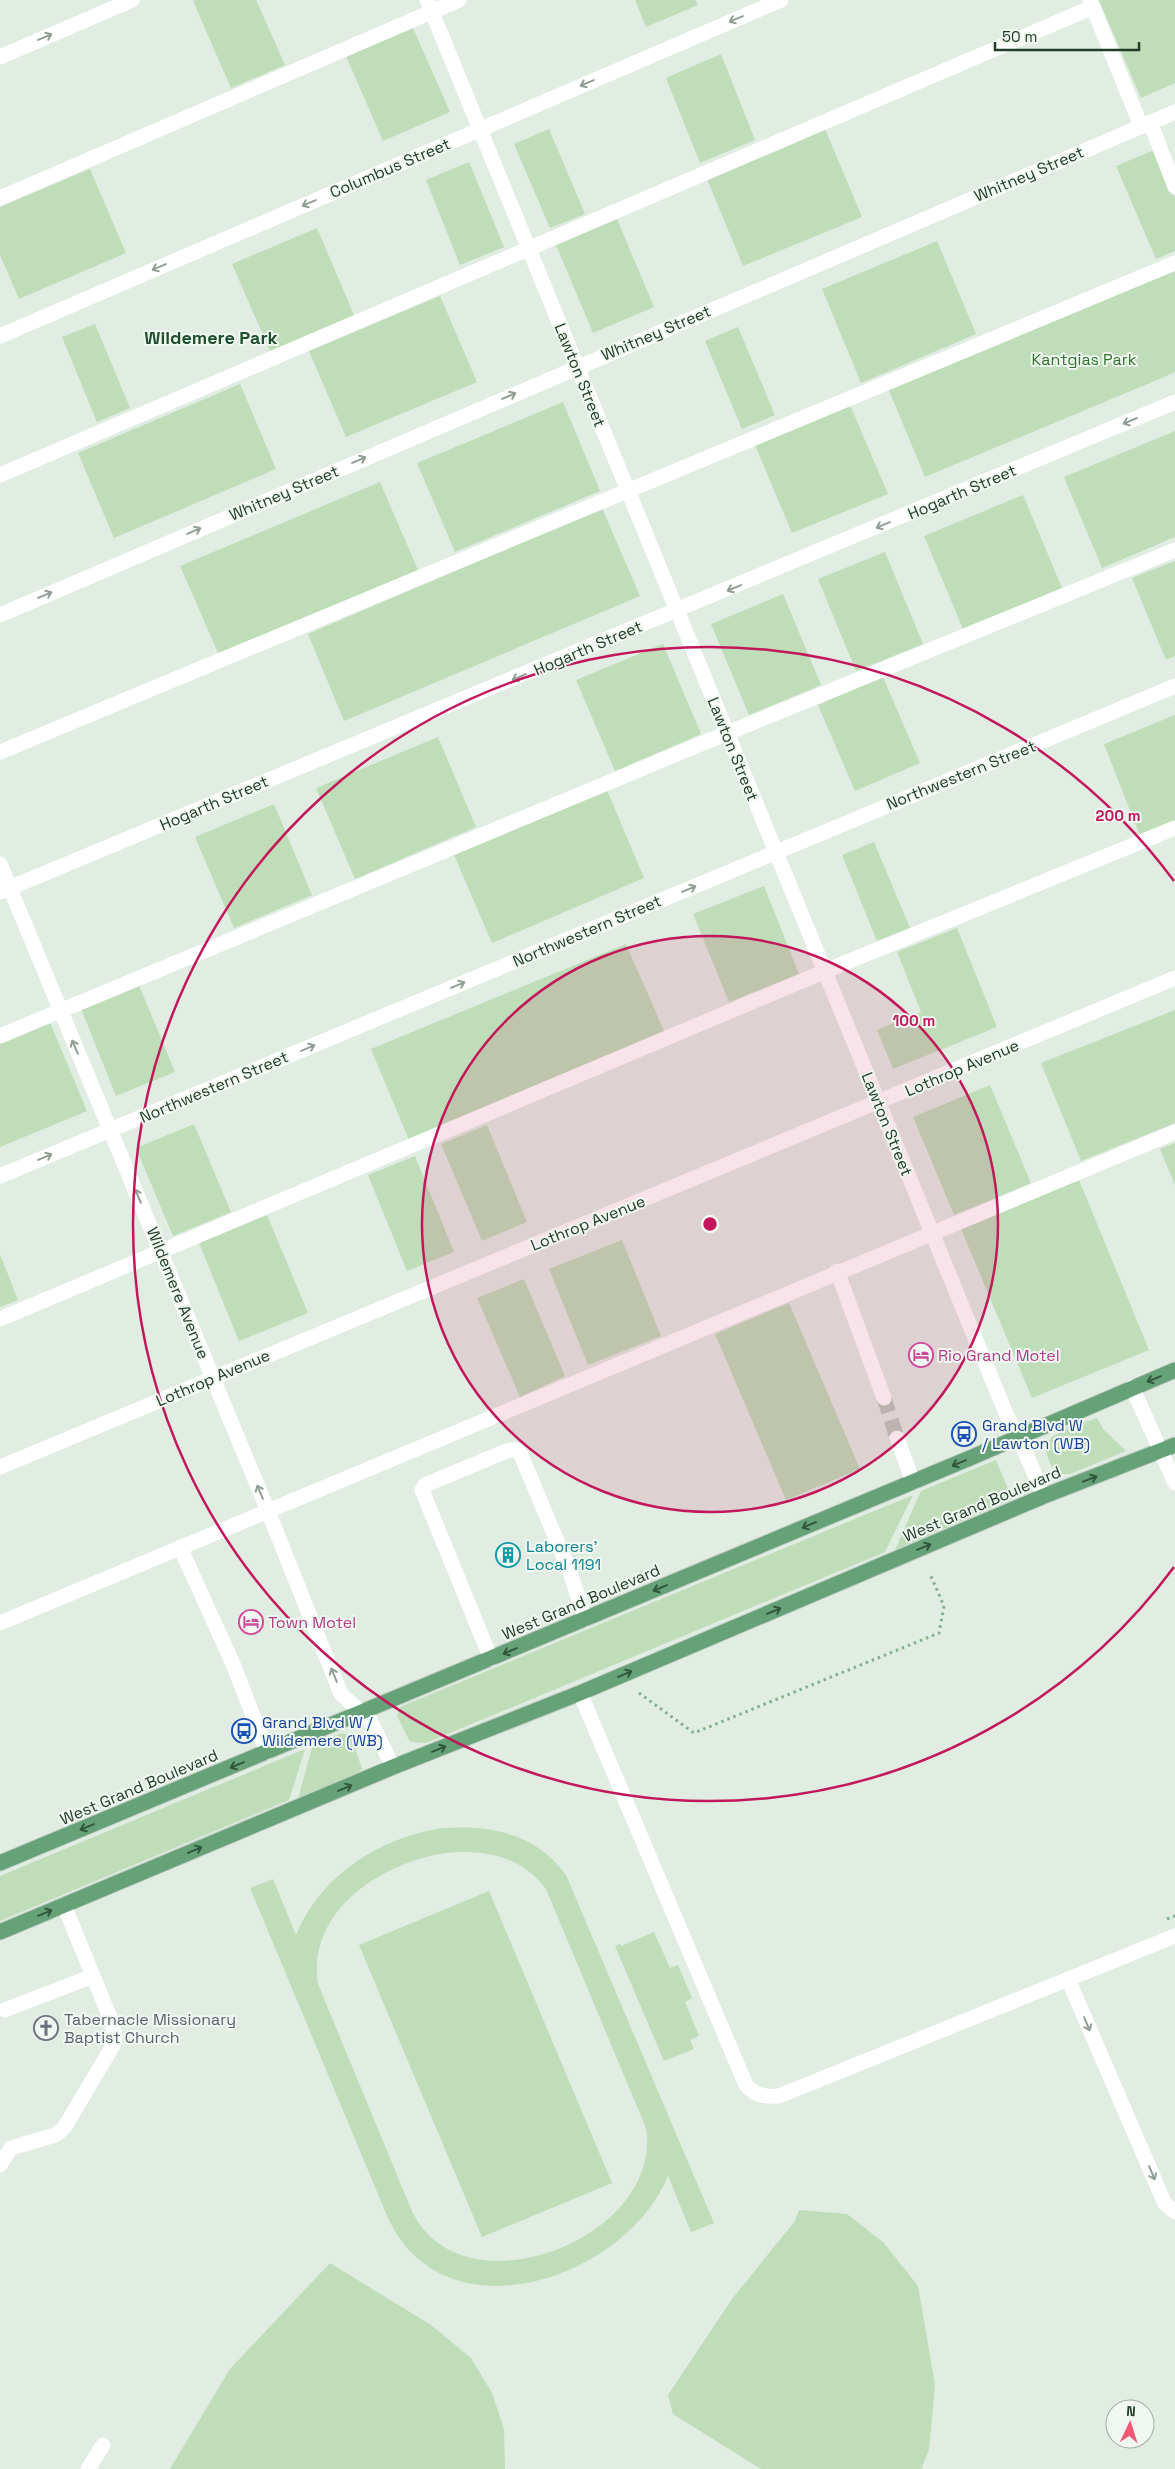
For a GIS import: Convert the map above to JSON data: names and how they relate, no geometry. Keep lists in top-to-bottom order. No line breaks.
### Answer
{"streets":{"main road":["West Grand Boulevard"],"street":["Columbus Street","Whitney Street","Lawton Street","Hogarth Street","Northwestern Street","Lothrop Avenue","Wildemere Avenue"]},"crossings":[["Columbus Street","Lawton Street"],["Whitney Street","Lawton Street"],["Lawton Street","Hogarth Street"],["Lawton Street","Northwestern Street"],["Lawton Street","Lothrop Avenue"],["Lawton Street","West Grand Boulevard"],["Hogarth Street","Wildemere Avenue"],["Northwestern Street","Wildemere Avenue"],["Lothrop Avenue","Wildemere Avenue"],["Wildemere Avenue","West Grand Boulevard"]],"districts":["Wildemere Park"],"parks":["Kantgias Park"],"places":{"hotel":["Rio Grand Motel","Town Motel"],"bus stop":["Grand Blvd W / Lawton (WB)","Grand Blvd W / Wildemere (WB)"],"building":["Laborers' Local 1191"],"church":["Tabernacle Missionary Baptist Church"]},"scale_bar":"50 m","north":"top","rings":["200 m","100 m"]}
